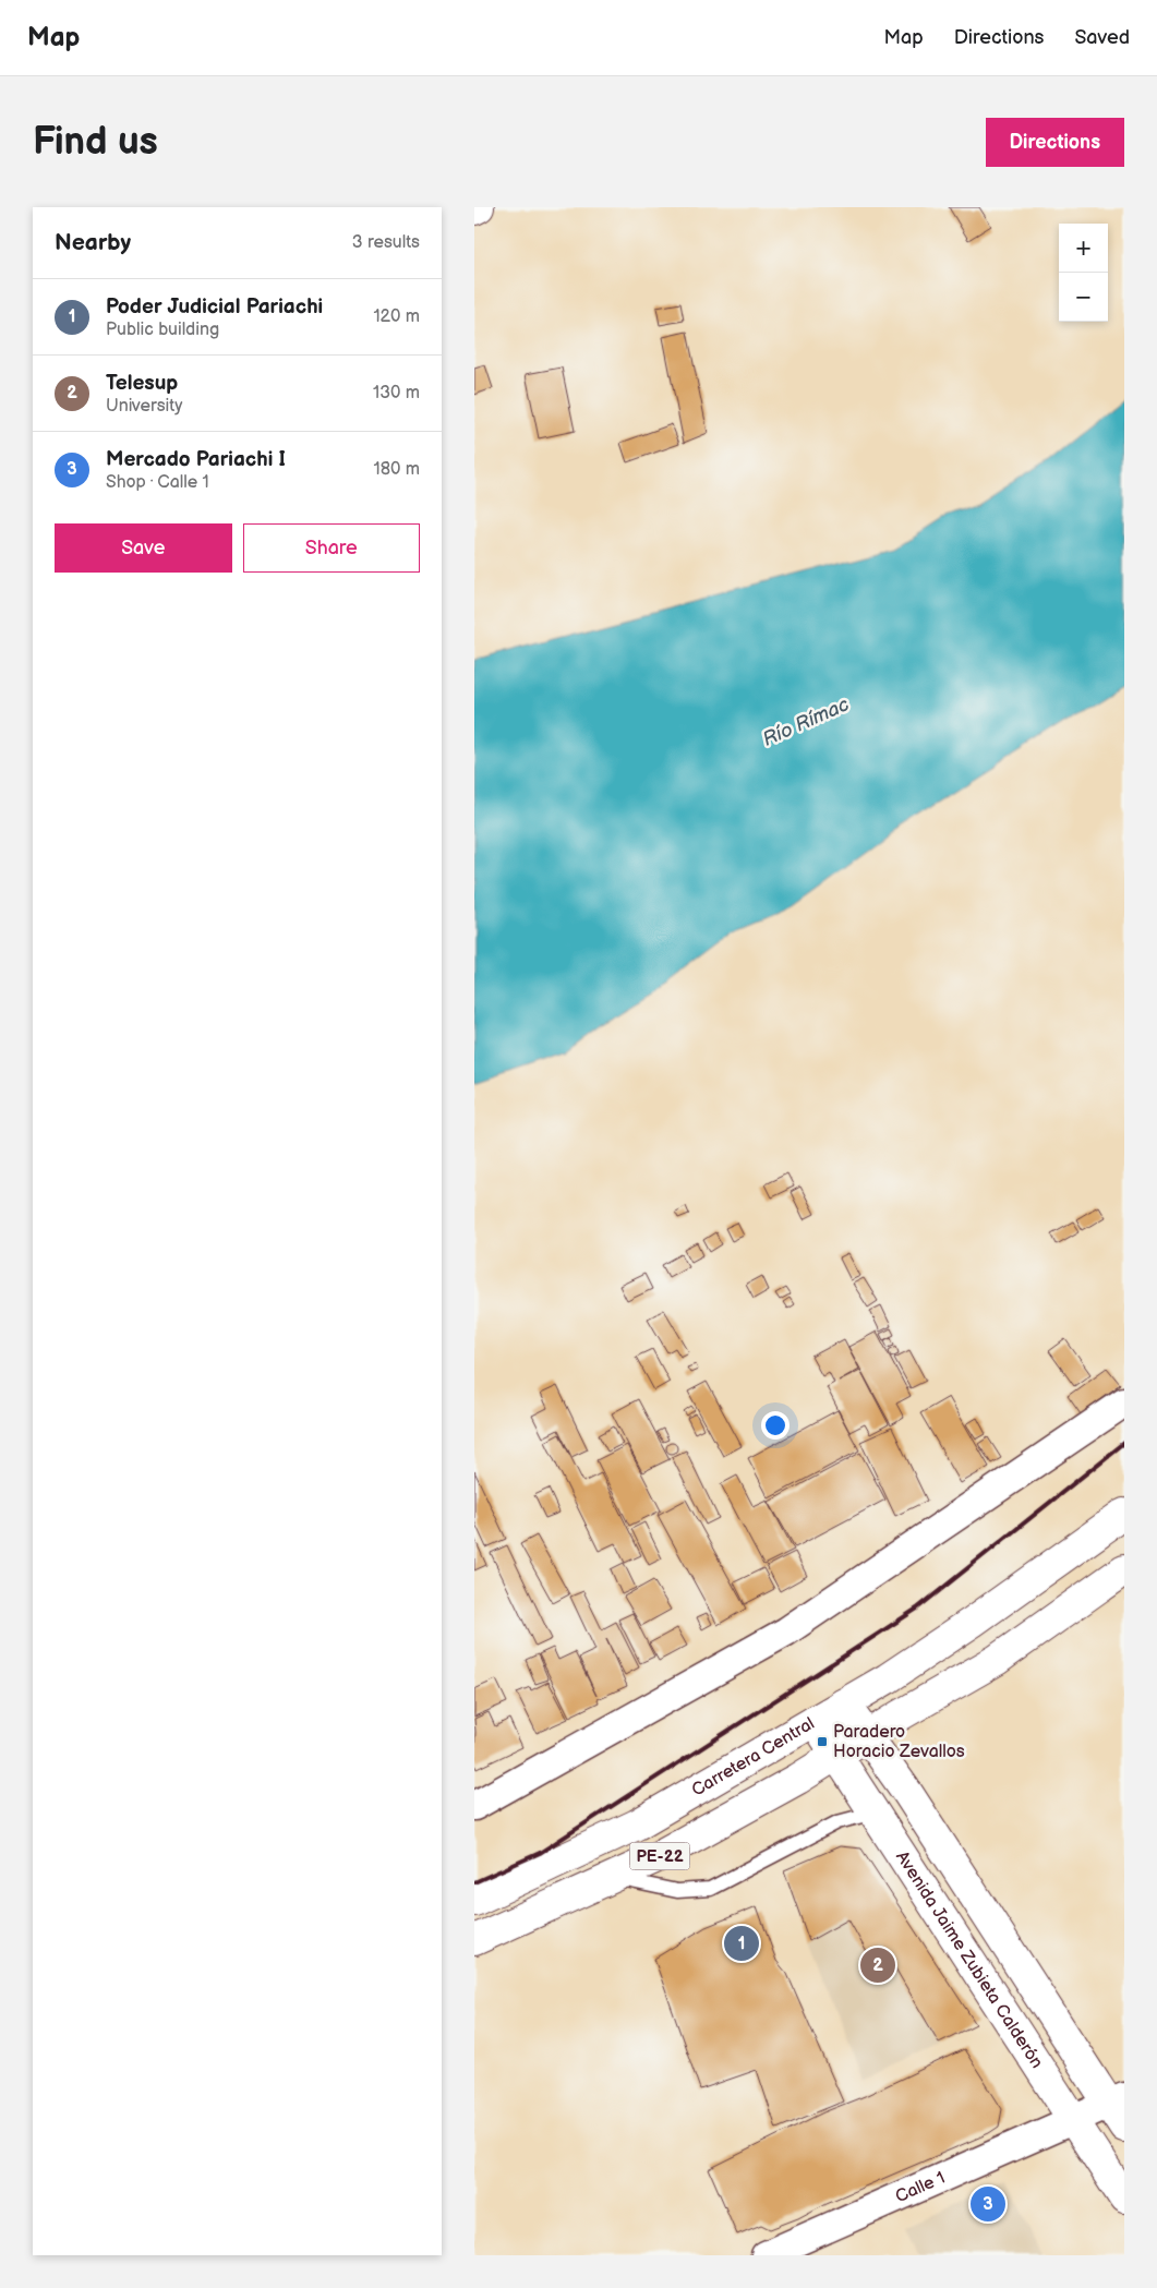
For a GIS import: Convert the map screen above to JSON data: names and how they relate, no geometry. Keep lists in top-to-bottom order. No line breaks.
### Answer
{"streets":{"main road":["Carretera Central","PE-22","Avenida Jaime Zubieta Calderón"],"street":["Calle 1"]},"crossings":[["Carretera Central","Avenida Jaime Zubieta Calderón"],["PE-22","Avenida Jaime Zubieta Calderón"],["Avenida Jaime Zubieta Calderón","Calle 1"]],"water":["Río Rímac"],"places":{"transit":["Paradero Horacio Zevallos"]},"page":{"header":"Map","nav":["Map","Directions","Saved"],"buttons":["Directions",["Save","Share"]],"title":"Find us","heading":["Nearby","3 results"],"map_buttons":["+","−"],"list":[{"mark":"1","name":"Poder Judicial Pariachi","note":"Public building","value":"120 m"},{"mark":"2","name":"Telesup","note":"University","value":"130 m"},{"mark":"3","name":"Mercado Pariachi I","note":"Shop · Calle 1","value":"180 m"}],"pins":["1","2","3"]}}
